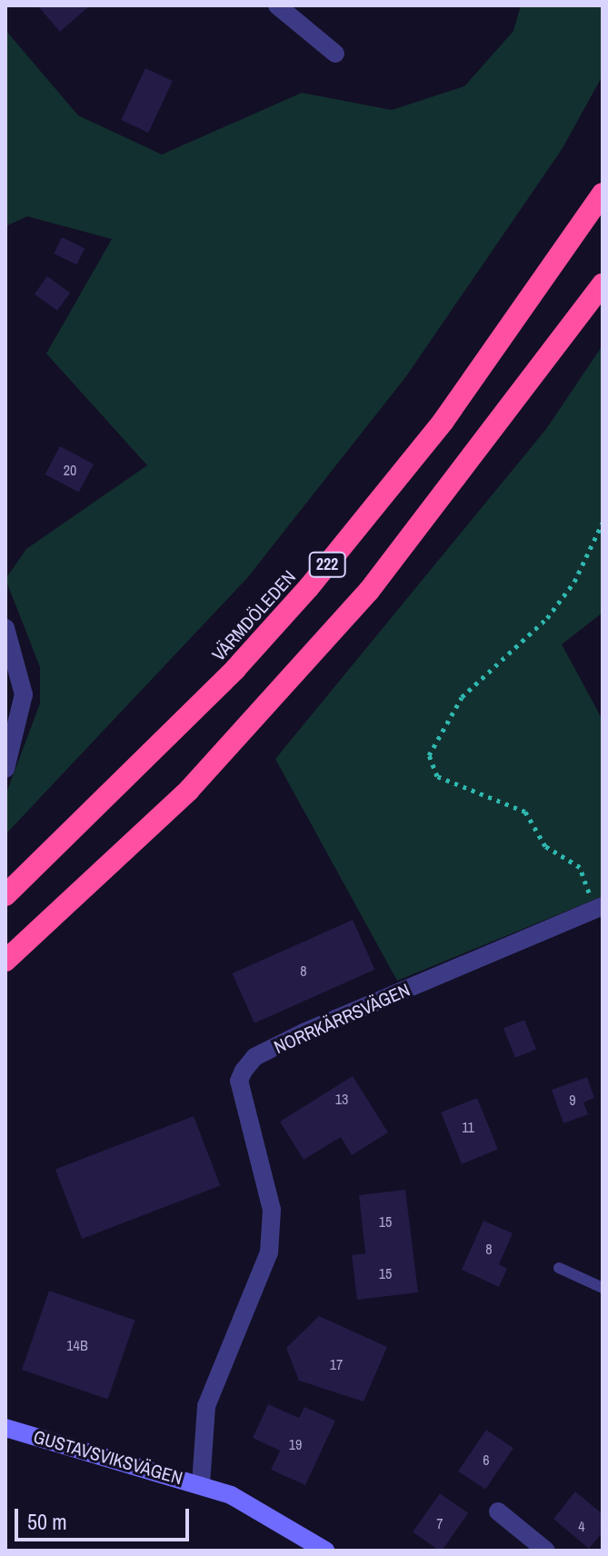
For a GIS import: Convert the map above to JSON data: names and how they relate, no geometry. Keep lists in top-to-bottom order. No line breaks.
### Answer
{"streets":{"highway":["222","VÄRMDÖLEDEN"],"street":["NORRKÄRRSVÄGEN","GUSTAVSVIKSVÄGEN"]},"crossings":[["NORRKÄRRSVÄGEN","GUSTAVSVIKSVÄGEN"]],"house_numbers":["20","8","13","9","11","15","8","15","14B","17","19","6","7","4"],"scale_bar":"50 m"}
